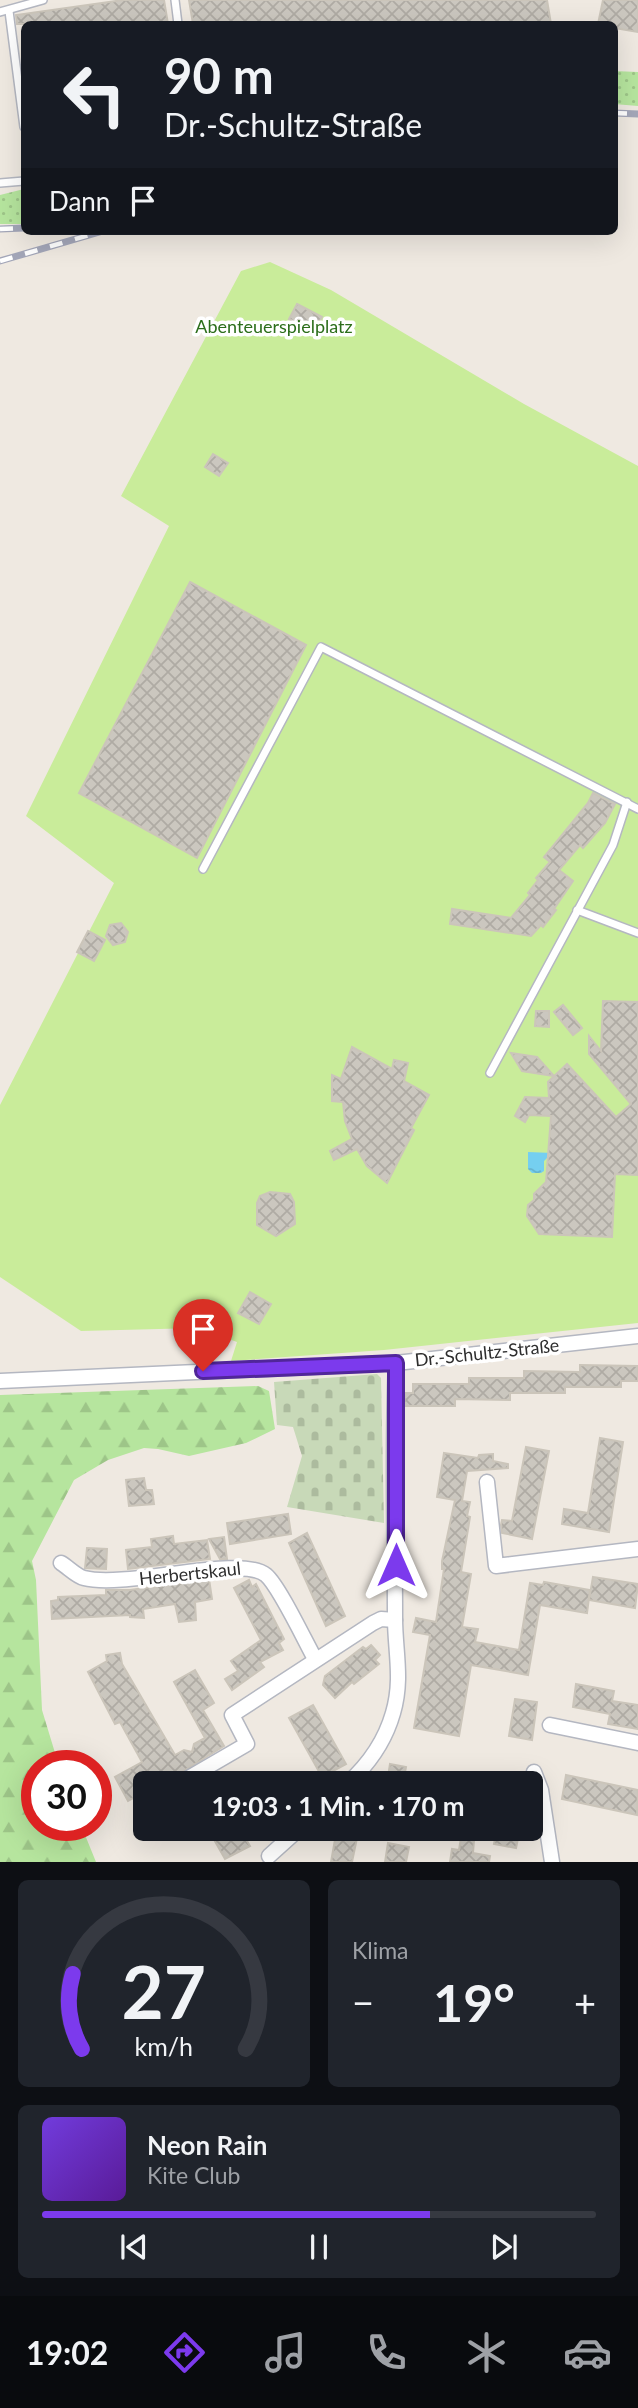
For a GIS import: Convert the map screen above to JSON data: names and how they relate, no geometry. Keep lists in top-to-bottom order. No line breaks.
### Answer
{"streets":{"street":["Dr.-Schultz-Straße","Herbertskaul"]},"parks":["Abenteuerspielplatz"],"page":{"turn":["90 m","Dr.-Schultz-Straße"],"then":"Dann","limit":"30","trip":"19:03 · 1 Min. · 170 m","tile":"Klima","heat":["−","19°","+"],"song":["Neon Rain","Kite Club"],"tabs":"19:02","gauge":["27","km/h"]}}
